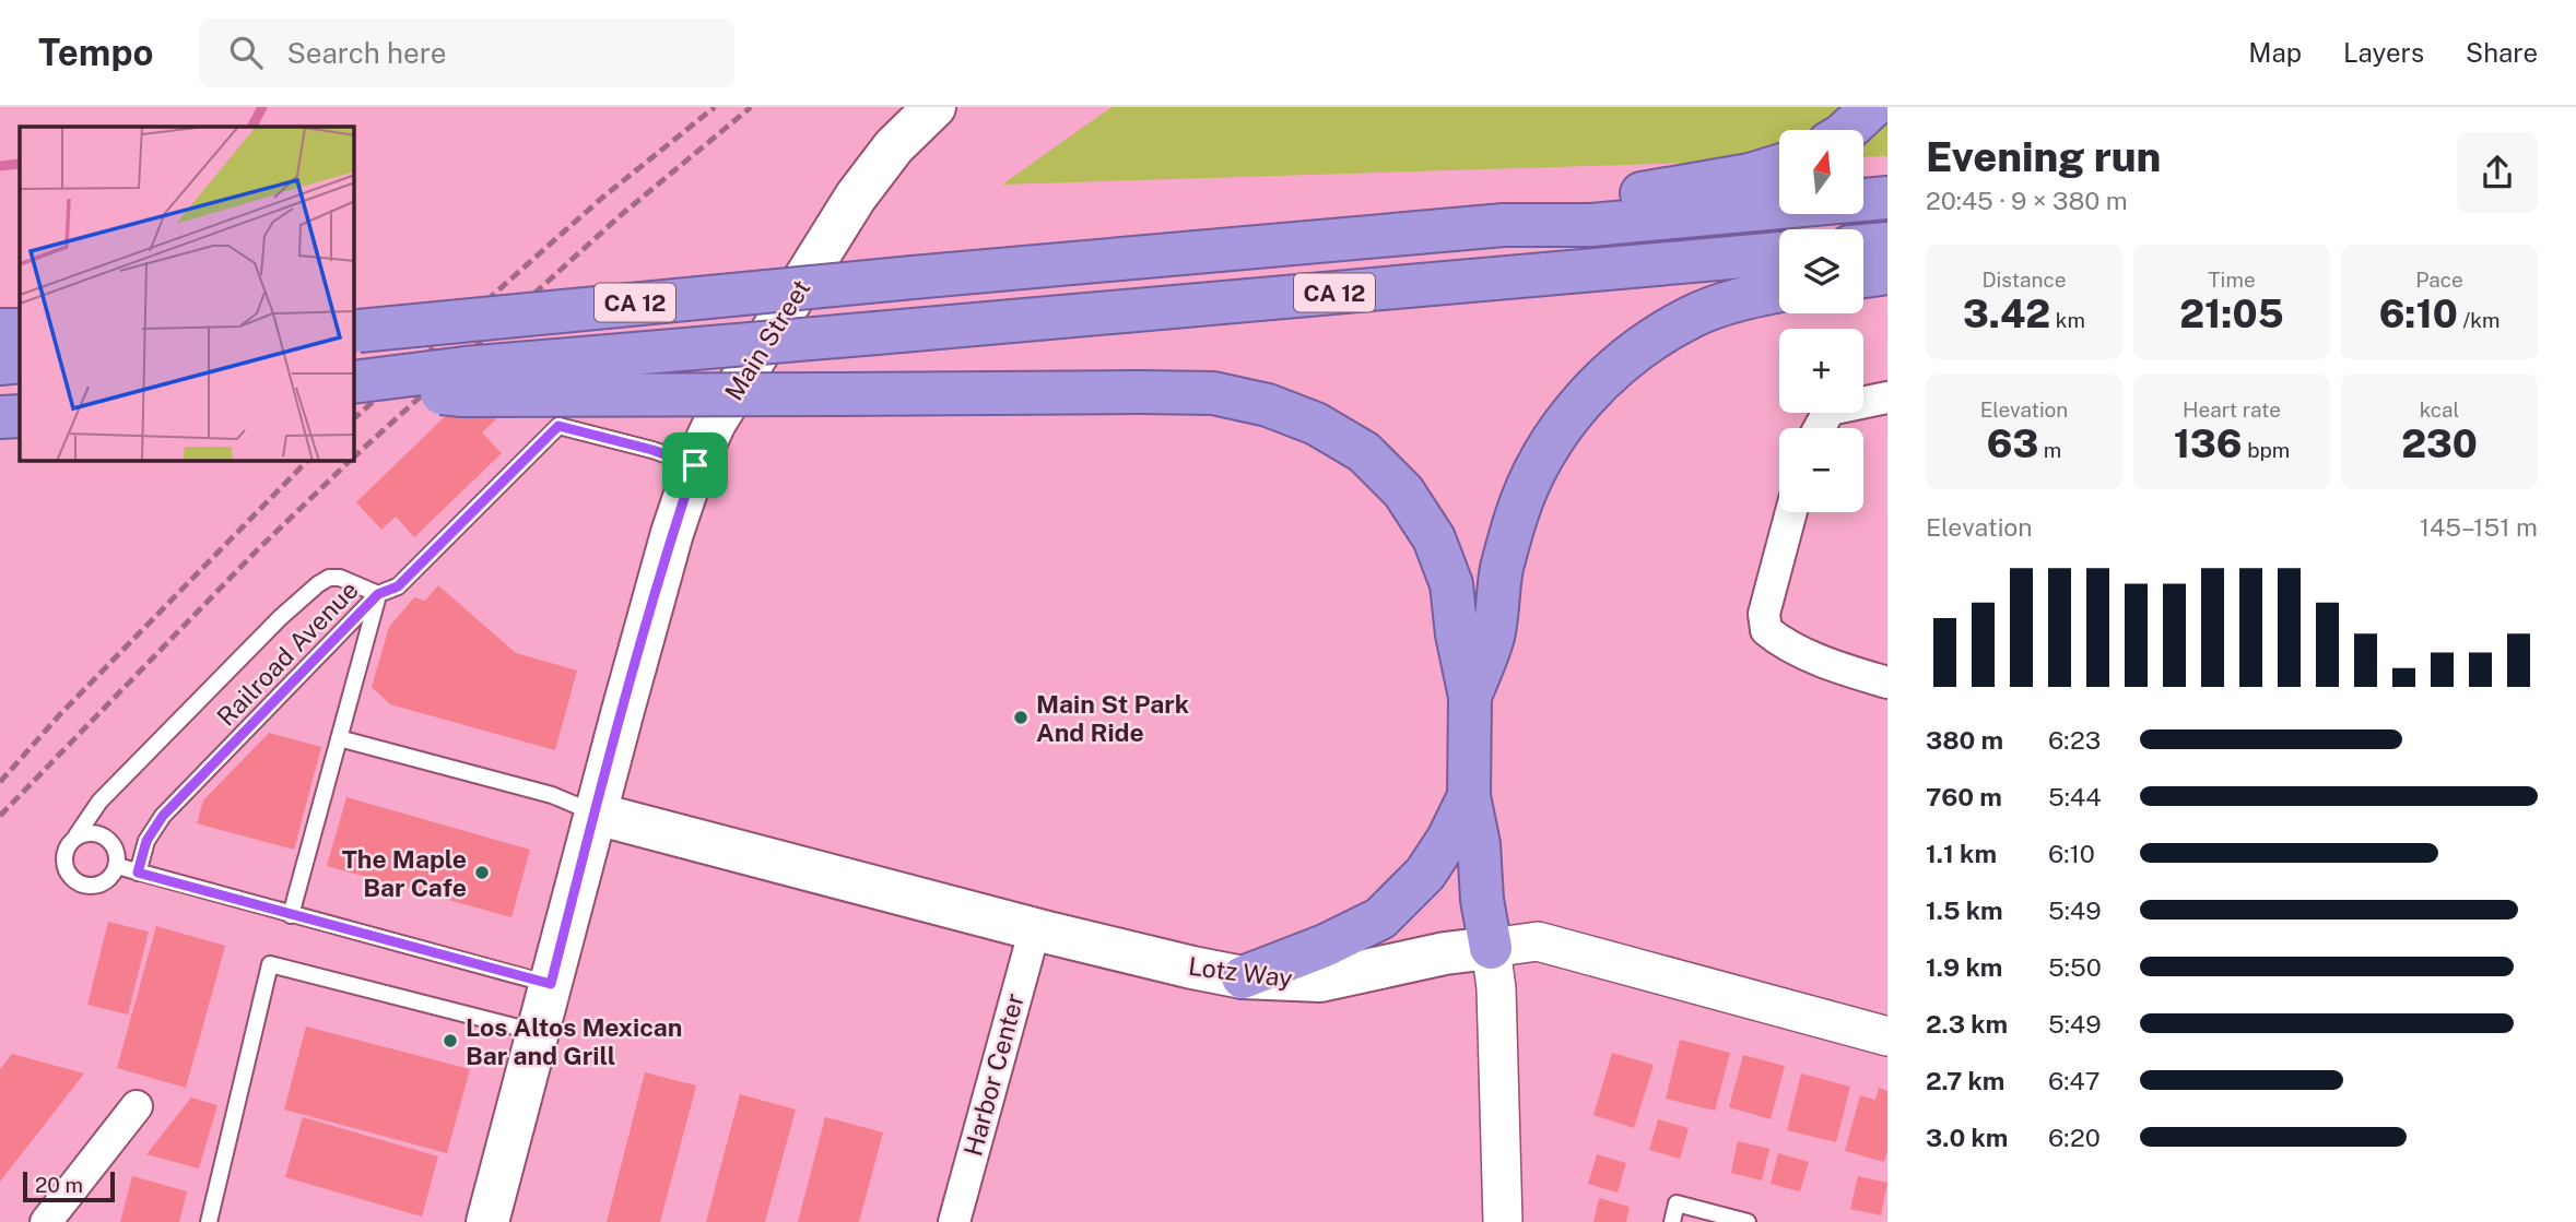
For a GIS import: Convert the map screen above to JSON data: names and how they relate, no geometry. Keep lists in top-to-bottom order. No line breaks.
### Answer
{"streets":{"highway":["CA 12"],"main road":["Main Street","Lotz Way"],"street":["Harbor Center"],"lane":["Railroad Avenue"]},"crossings":[["Main Street","Railroad Avenue"],["Main Street","Lotz Way"],["Lotz Way","Harbor Center"]],"places":["Main St Park And Ride","The Maple Bar Cafe","Los Altos Mexican Bar and Grill"],"scale_bar":"20 m","north":"top","page":{"header":"Tempo","search":"Search here","nav":["Map","Layers","Share"],"heading":["Evening run","20:45 · 9 × 380 m"],"map_buttons":["+","−"],"stats":[["Distance","3.42 km"],["Time","21:05"],["Pace","6:10 /km"],["Elevation","63 m"],["Heart rate","136 bpm"],["kcal","230"]],"chart":["Elevation","145–151 m"],"list":[{"name":"380 m","note":"6:23"},{"name":"760 m","note":"5:44"},{"name":"1.1 km","note":"6:10"},{"name":"1.5 km","note":"5:49"},{"name":"1.9 km","note":"5:50"},{"name":"2.3 km","note":"5:49"},{"name":"2.7 km","note":"6:47"},{"name":"3.0 km","note":"6:20"}],"scale":"20 m"}}
